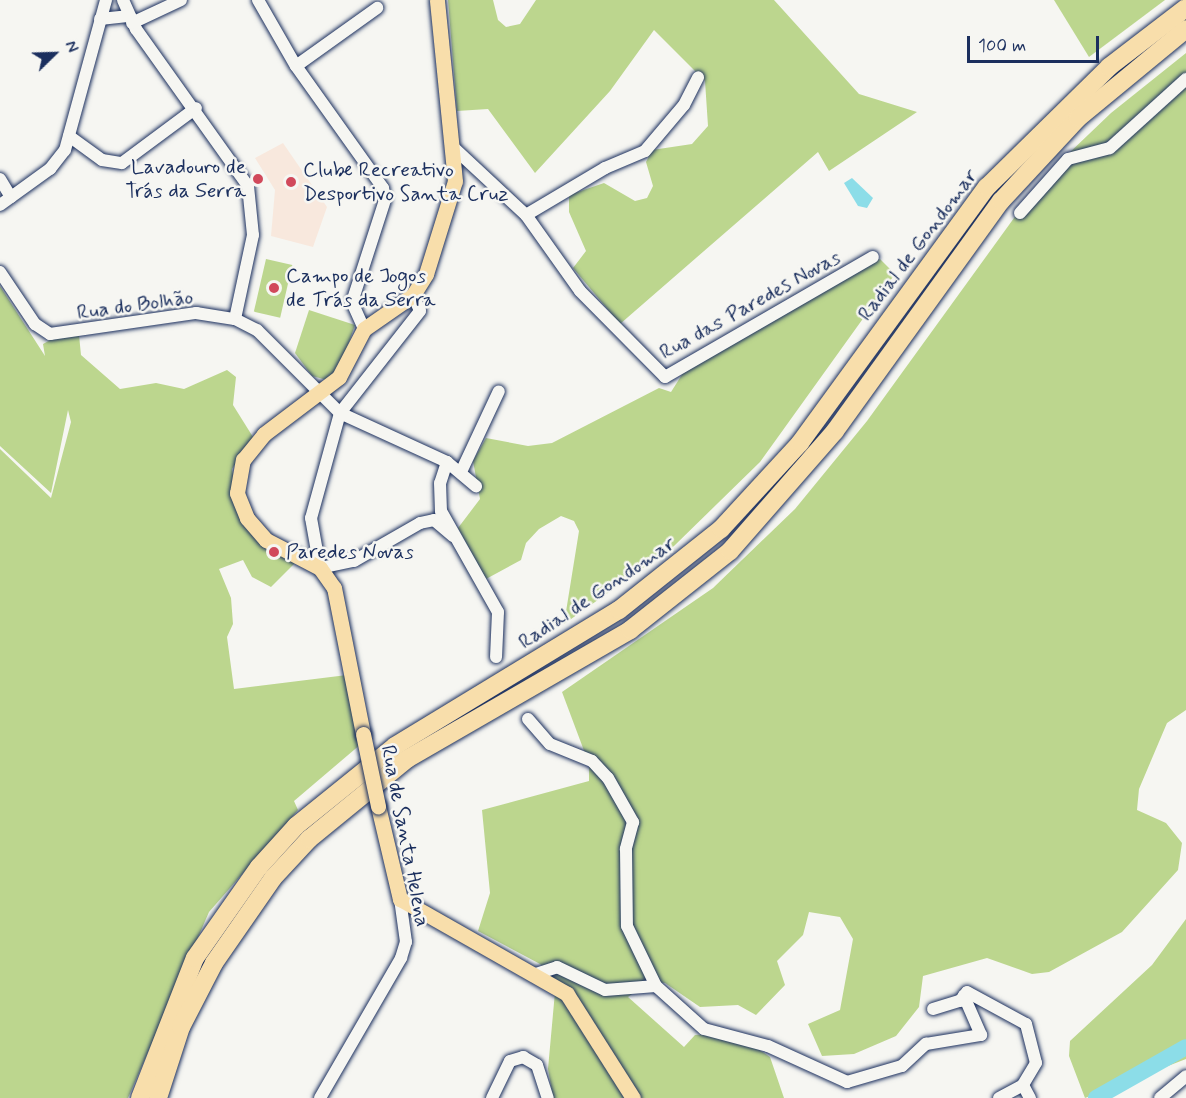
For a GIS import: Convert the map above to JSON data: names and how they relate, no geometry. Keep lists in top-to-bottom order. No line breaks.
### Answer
{"streets":{"highway":["Radial de Gondomar"],"main road":["Rua de Santa Helena"],"street":["Rua do Bolhão","Rua das Paredes Novas"]},"places":["Lavadouro de Trás da Serra","Clube Recreativo Desportivo Santa Cruz","Campo de Jogos de Trás da Serra","Paredes Novas"],"scale_bar":"100 m","north":"top right"}
